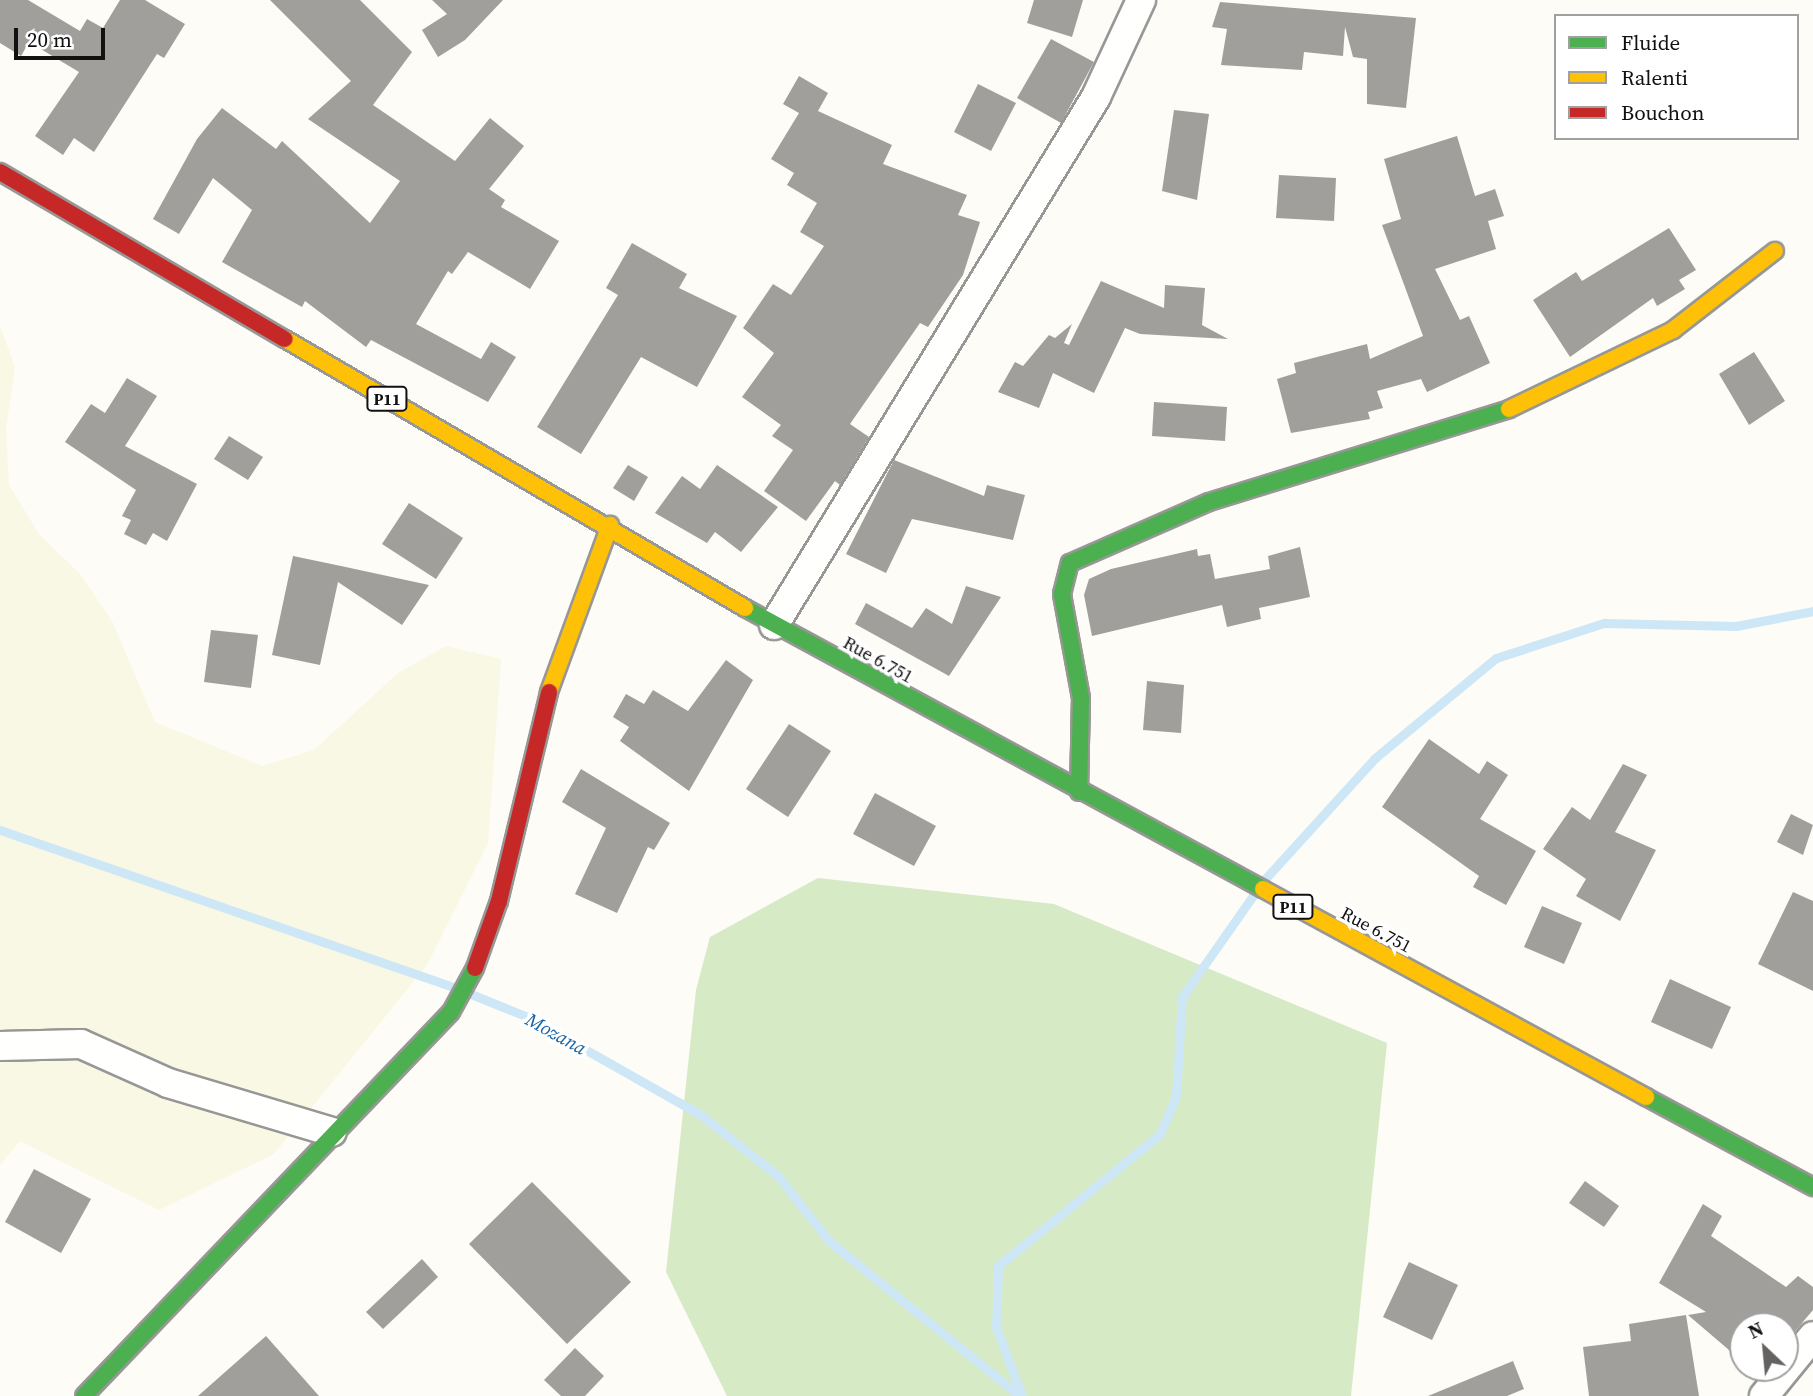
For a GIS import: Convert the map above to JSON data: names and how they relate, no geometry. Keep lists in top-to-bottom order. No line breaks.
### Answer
{"streets":{"main road":["P11","Rue 6.751"]},"crossings":[["P11","Rue 6.751"]],"water":["Mozana"],"legend":["Fluide","Ralenti","Bouchon"],"scale_bar":"20 m","north":"top left"}
